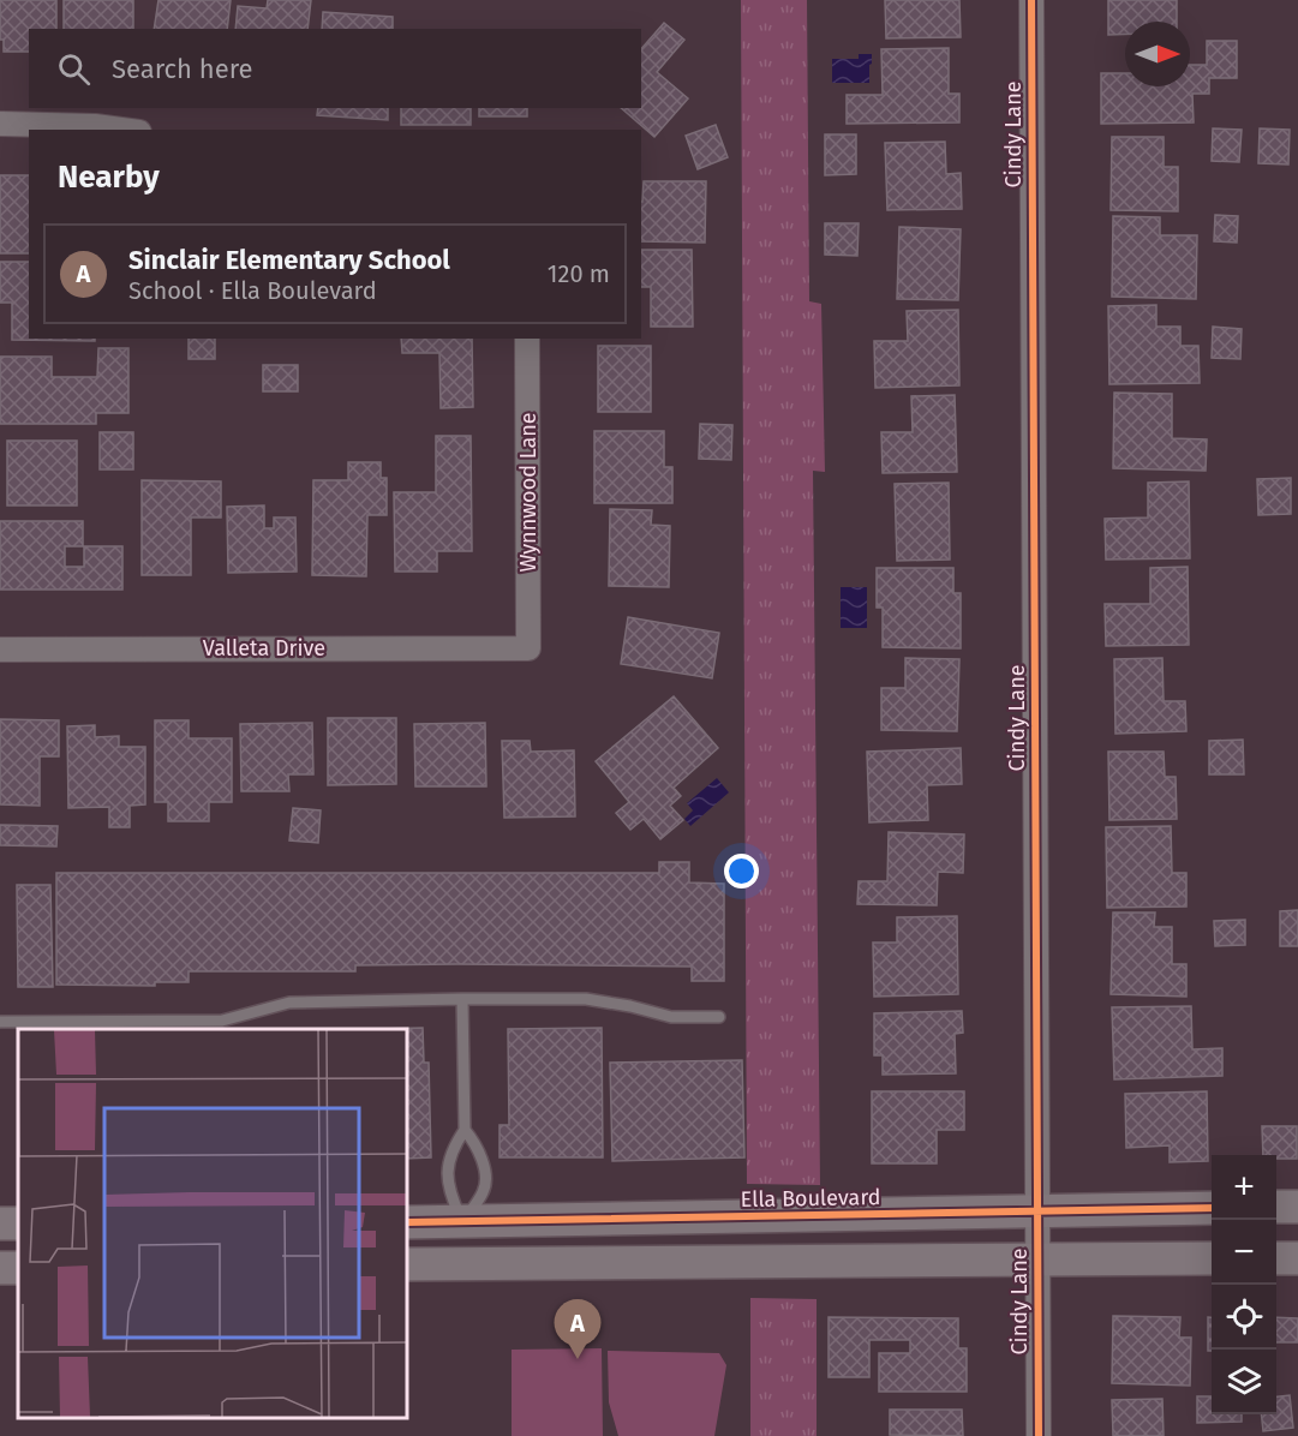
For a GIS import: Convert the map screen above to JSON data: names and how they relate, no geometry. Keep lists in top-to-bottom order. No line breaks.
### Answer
{"streets":{"main road":["Ella Boulevard"],"street":["Cindy Lane","Wynnwood Lane","Valleta Drive"]},"crossings":[["Cindy Lane","Ella Boulevard"],["Wynnwood Lane","Valleta Drive"]],"north":"right","page":{"search":"Search here","heading":"Nearby","list":[{"mark":"A","name":"Sinclair Elementary School","note":"School · Ella Boulevard","value":"120 m"}],"map_buttons":["+","−"],"pins":"A"}}
